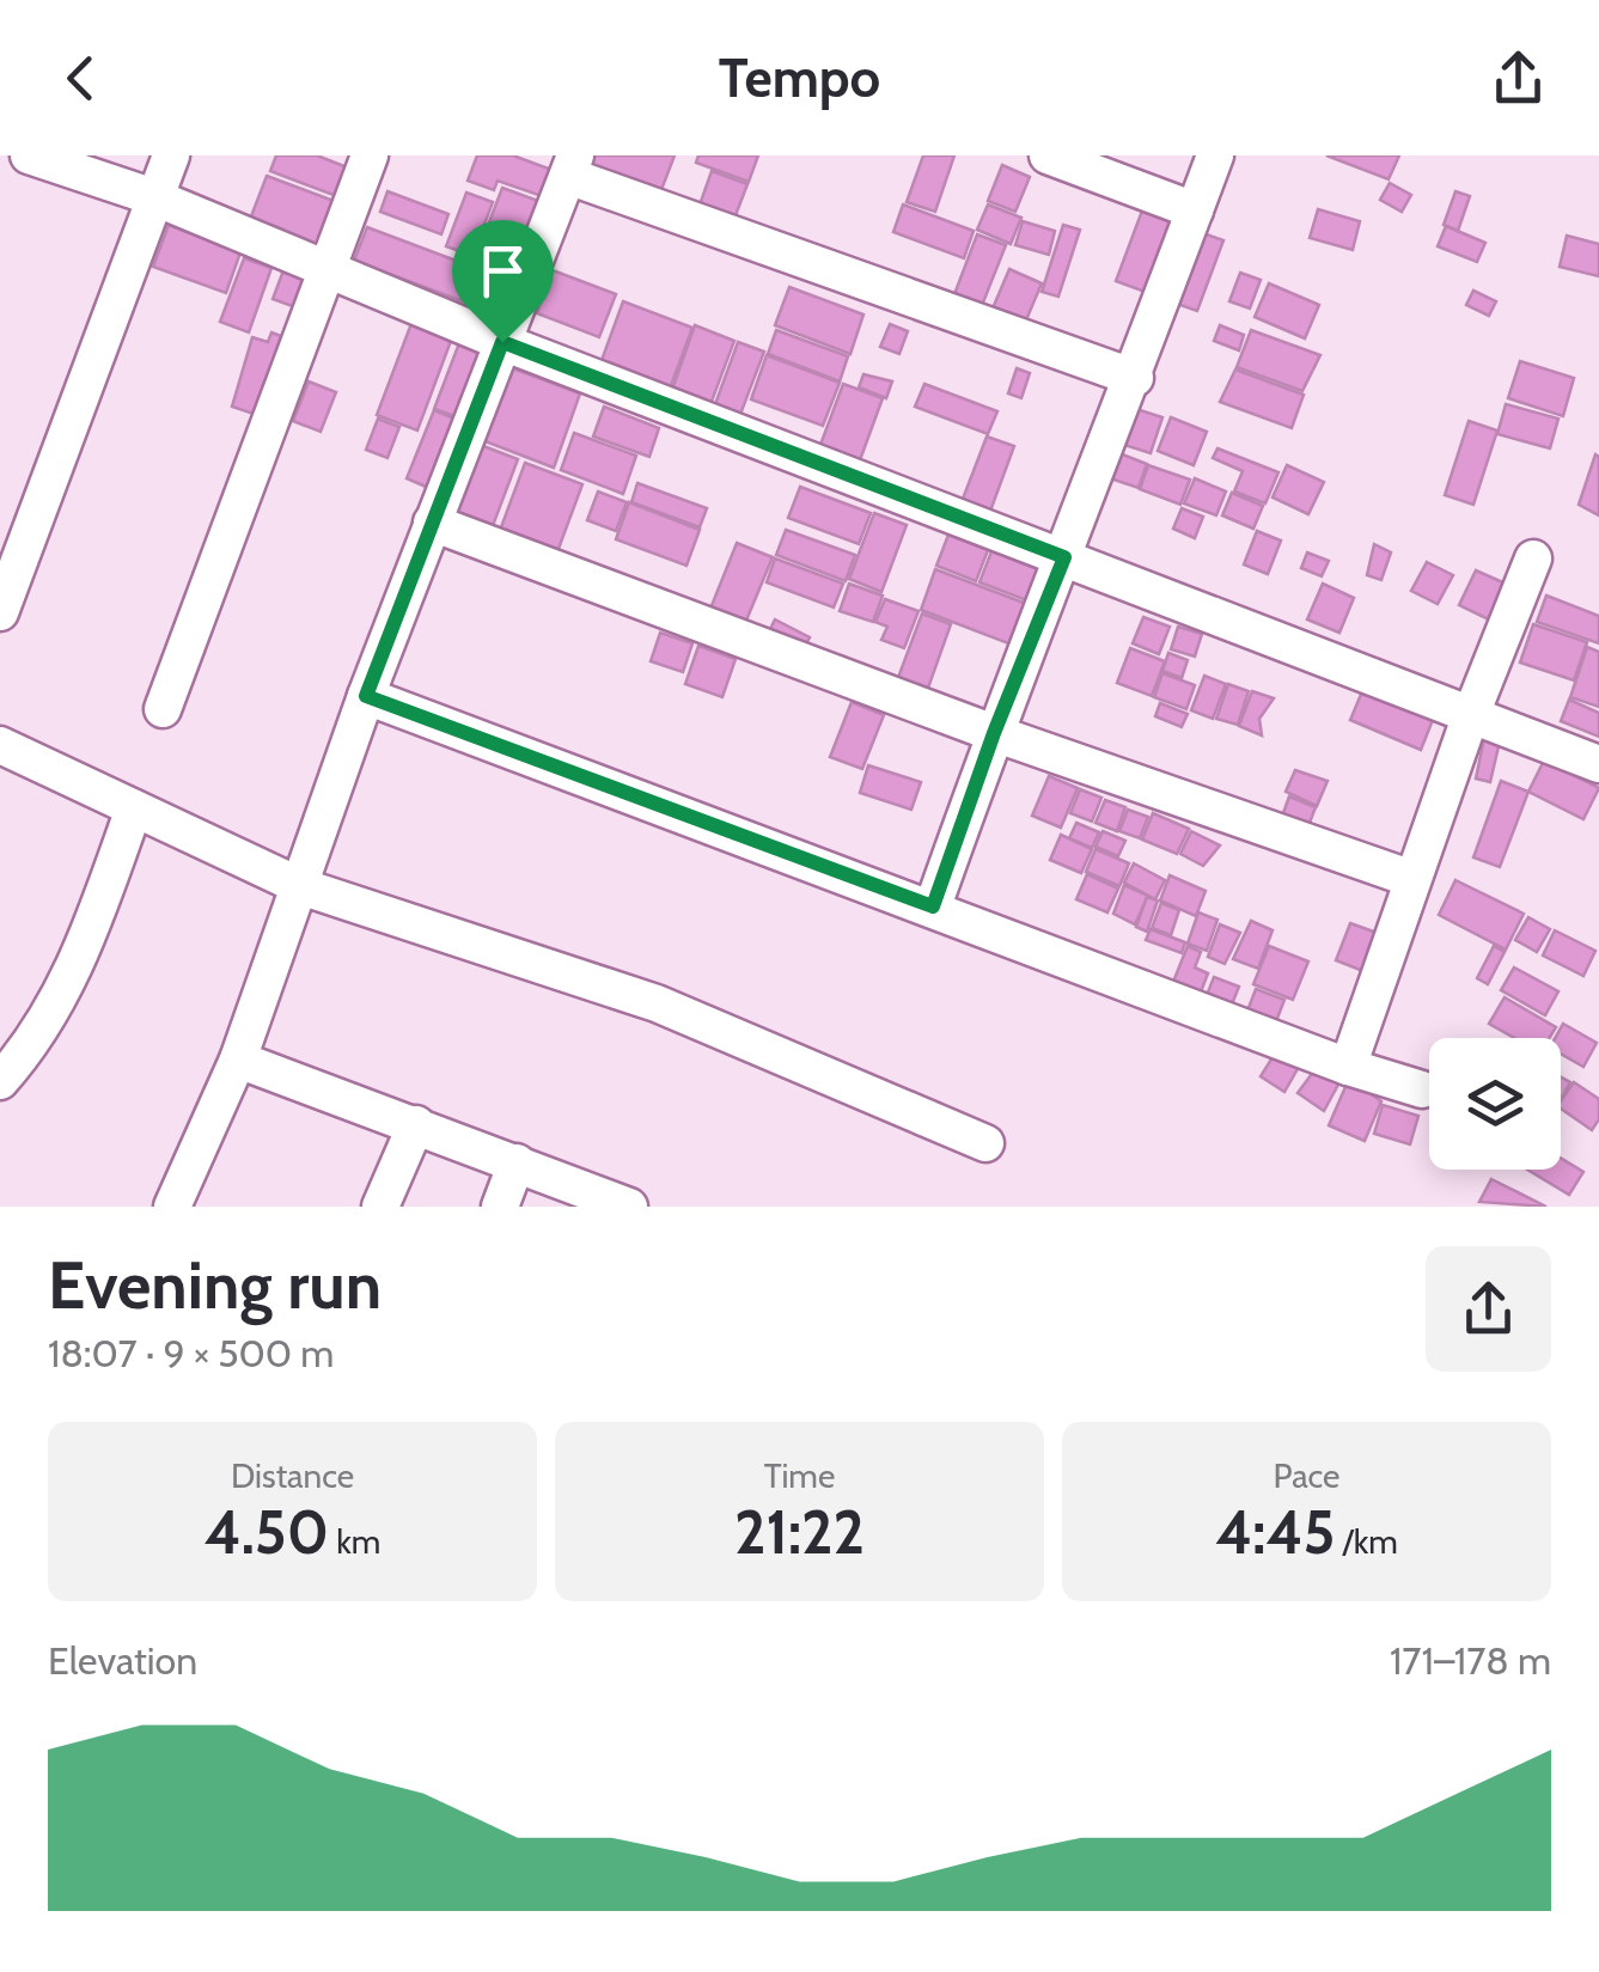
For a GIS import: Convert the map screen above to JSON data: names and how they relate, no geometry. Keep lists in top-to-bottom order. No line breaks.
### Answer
{"page":{"header":"Tempo","heading":["Evening run","18:07 · 9 × 500 m"],"stats":[["Distance","4.50 km"],["Time","21:22"],["Pace","4:45 /km"]],"chart":["Elevation","171–178 m"]}}
